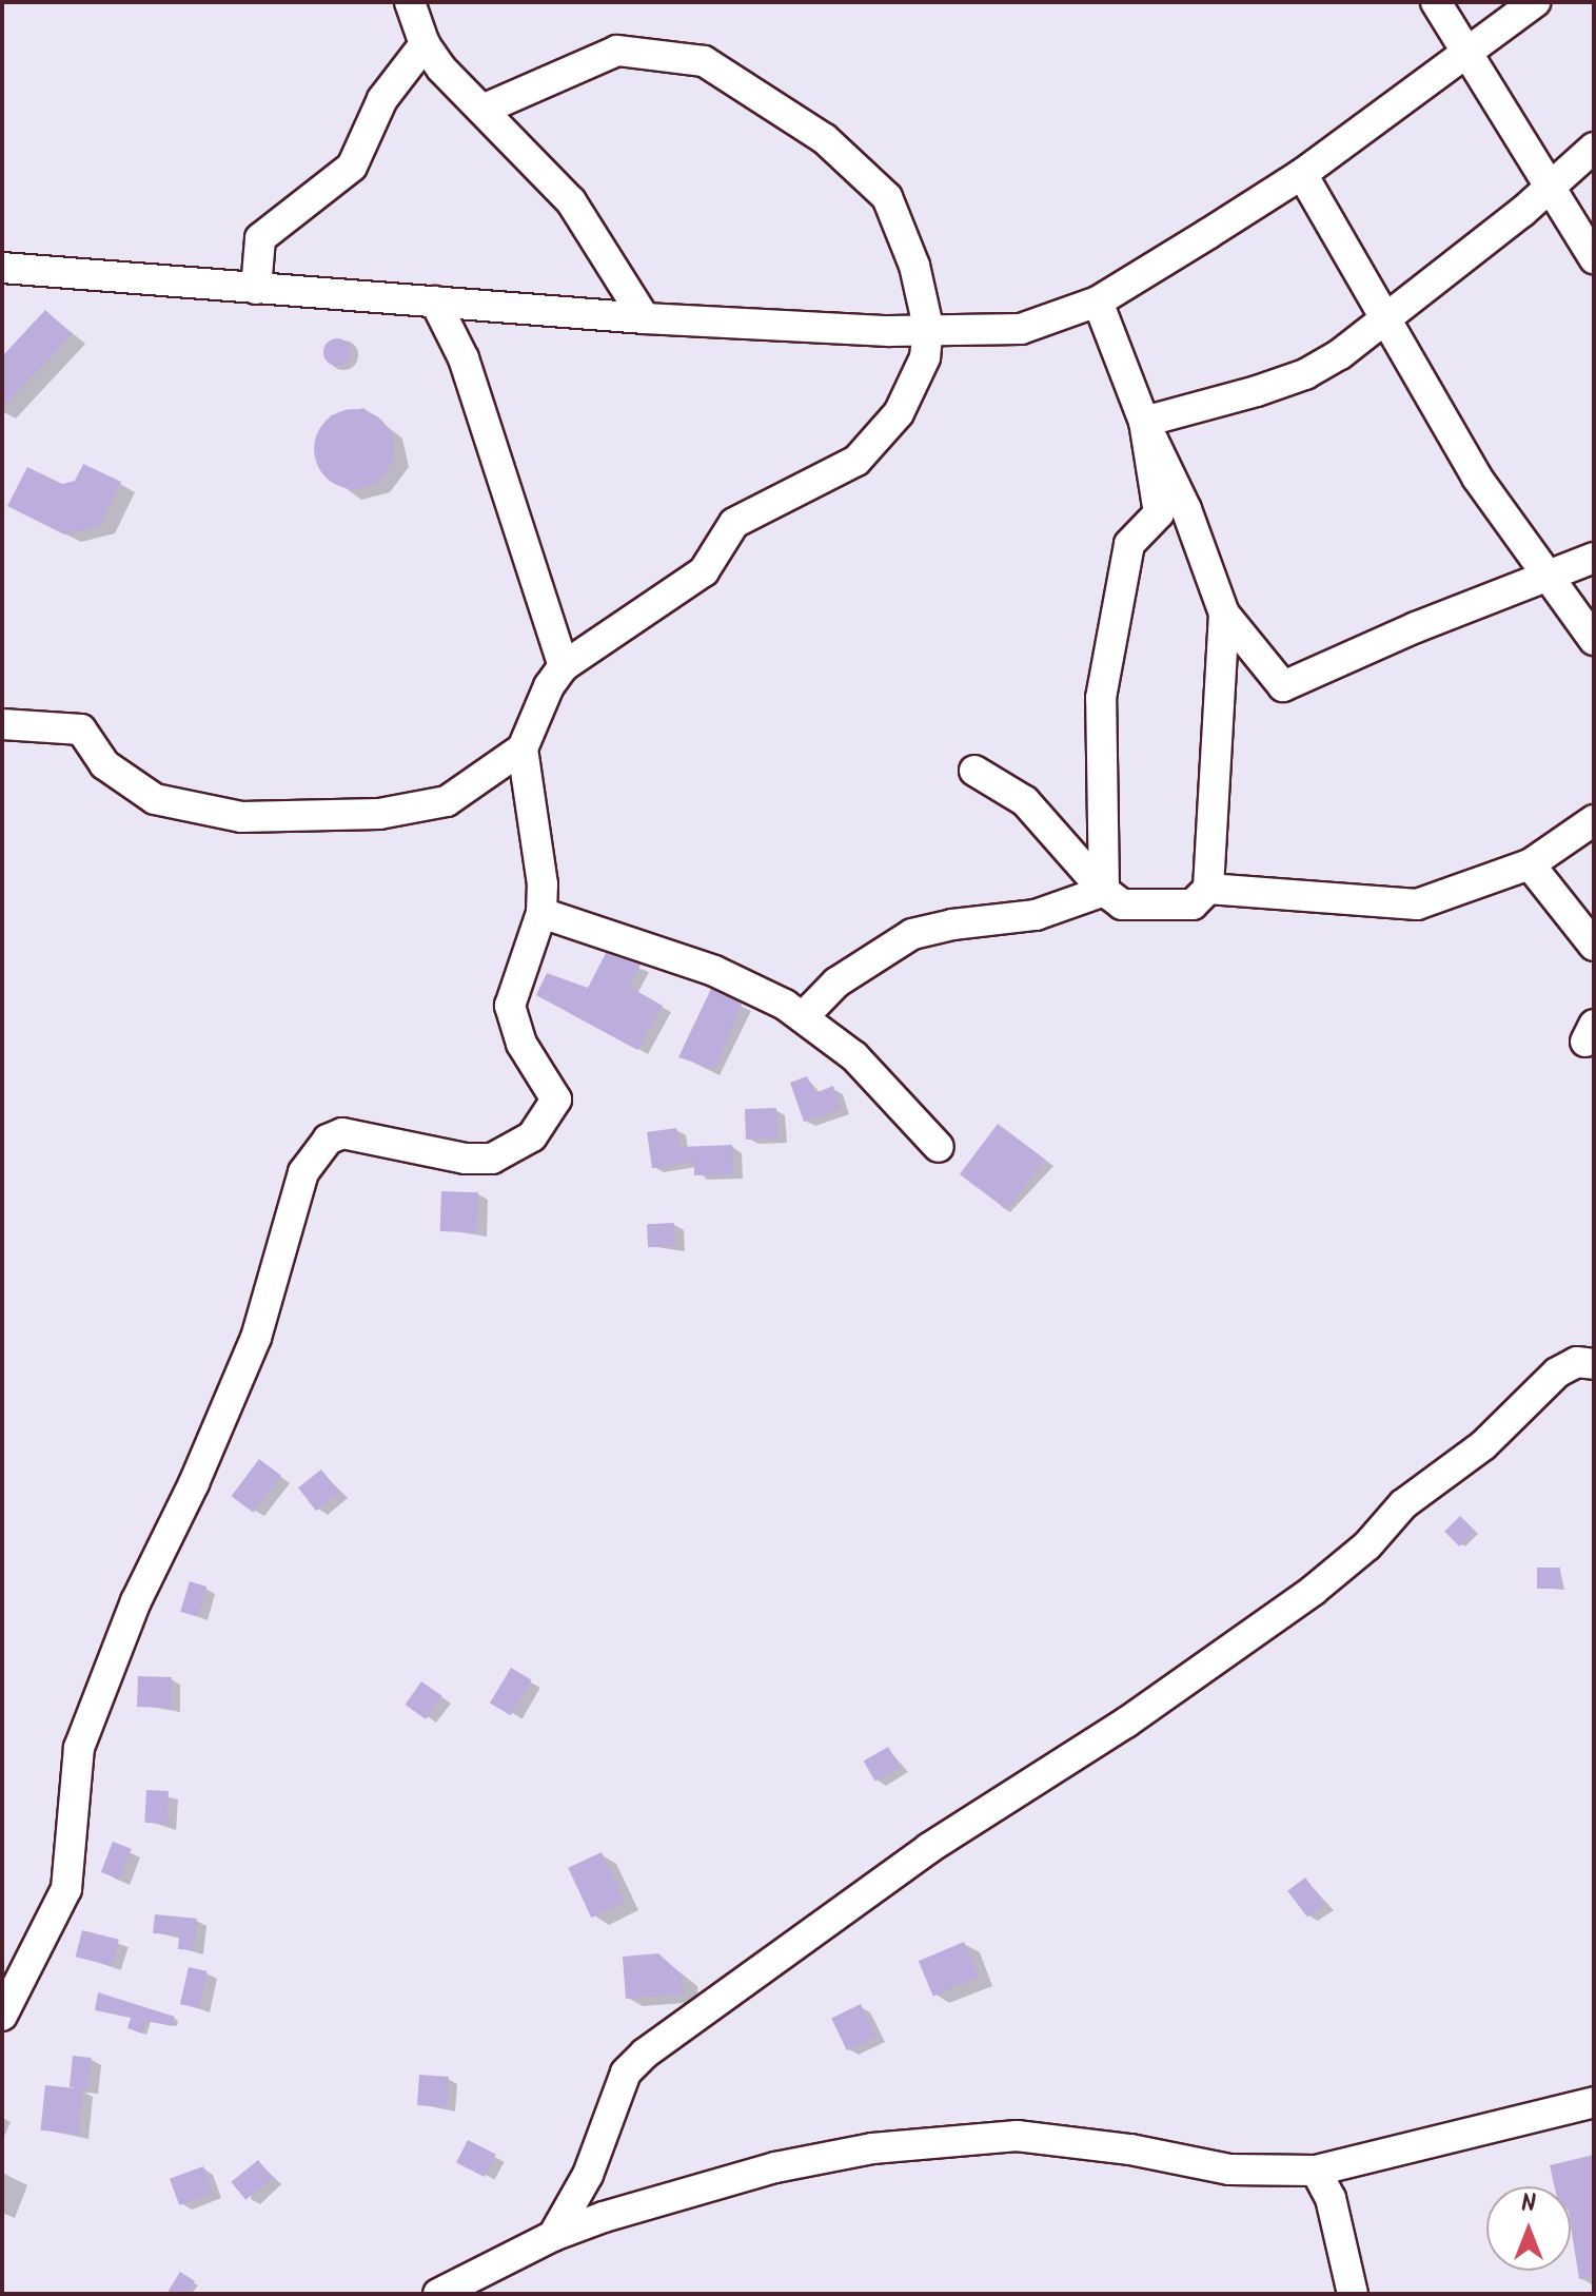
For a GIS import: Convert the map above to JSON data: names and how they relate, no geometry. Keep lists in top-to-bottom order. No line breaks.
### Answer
{"north":"top"}
